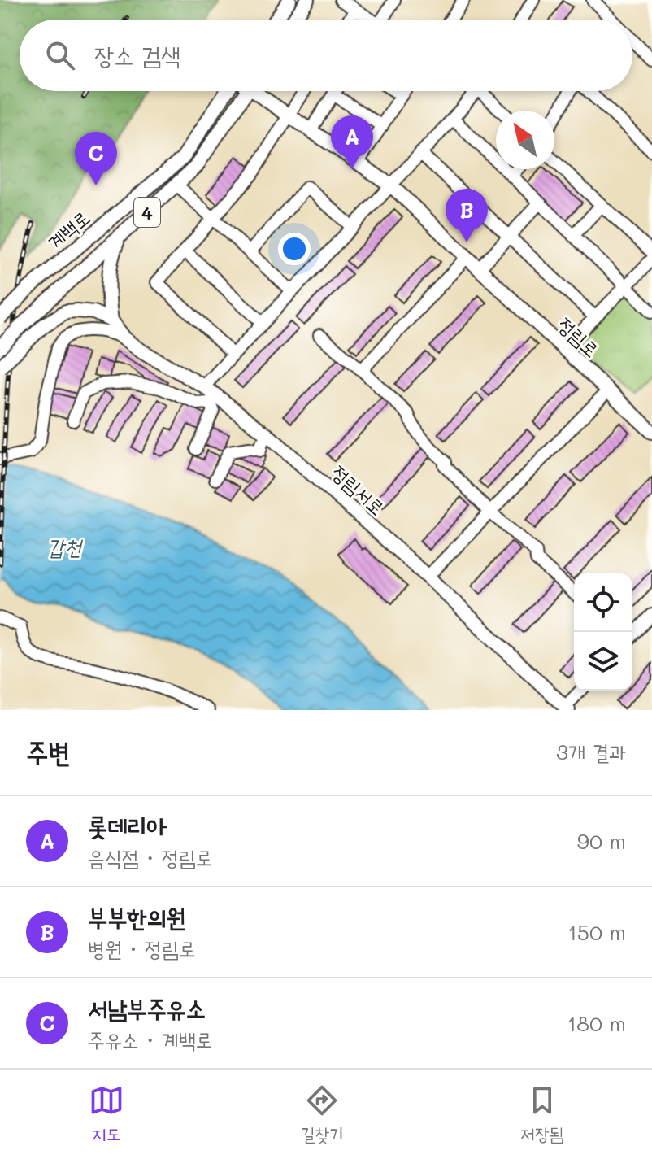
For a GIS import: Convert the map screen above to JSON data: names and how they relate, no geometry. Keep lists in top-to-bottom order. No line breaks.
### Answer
{"streets":{"main road":["4","계백로","정림로","정림서로"]},"water":["갑천"],"north":"top left","page":{"search":"장소 검색","pins":["A","C","B"],"heading":["주변","3개 결과"],"list":[{"mark":"A","name":"롯데리아","note":"음식점 · 정림로","value":"90 m"},{"mark":"B","name":"부부한의원","note":"병원 · 정림로","value":"150 m"},{"mark":"C","name":"서남부주유소","note":"주유소 · 계백로","value":"180 m"}],"nav":["지도","길찾기","저장됨"]}}
